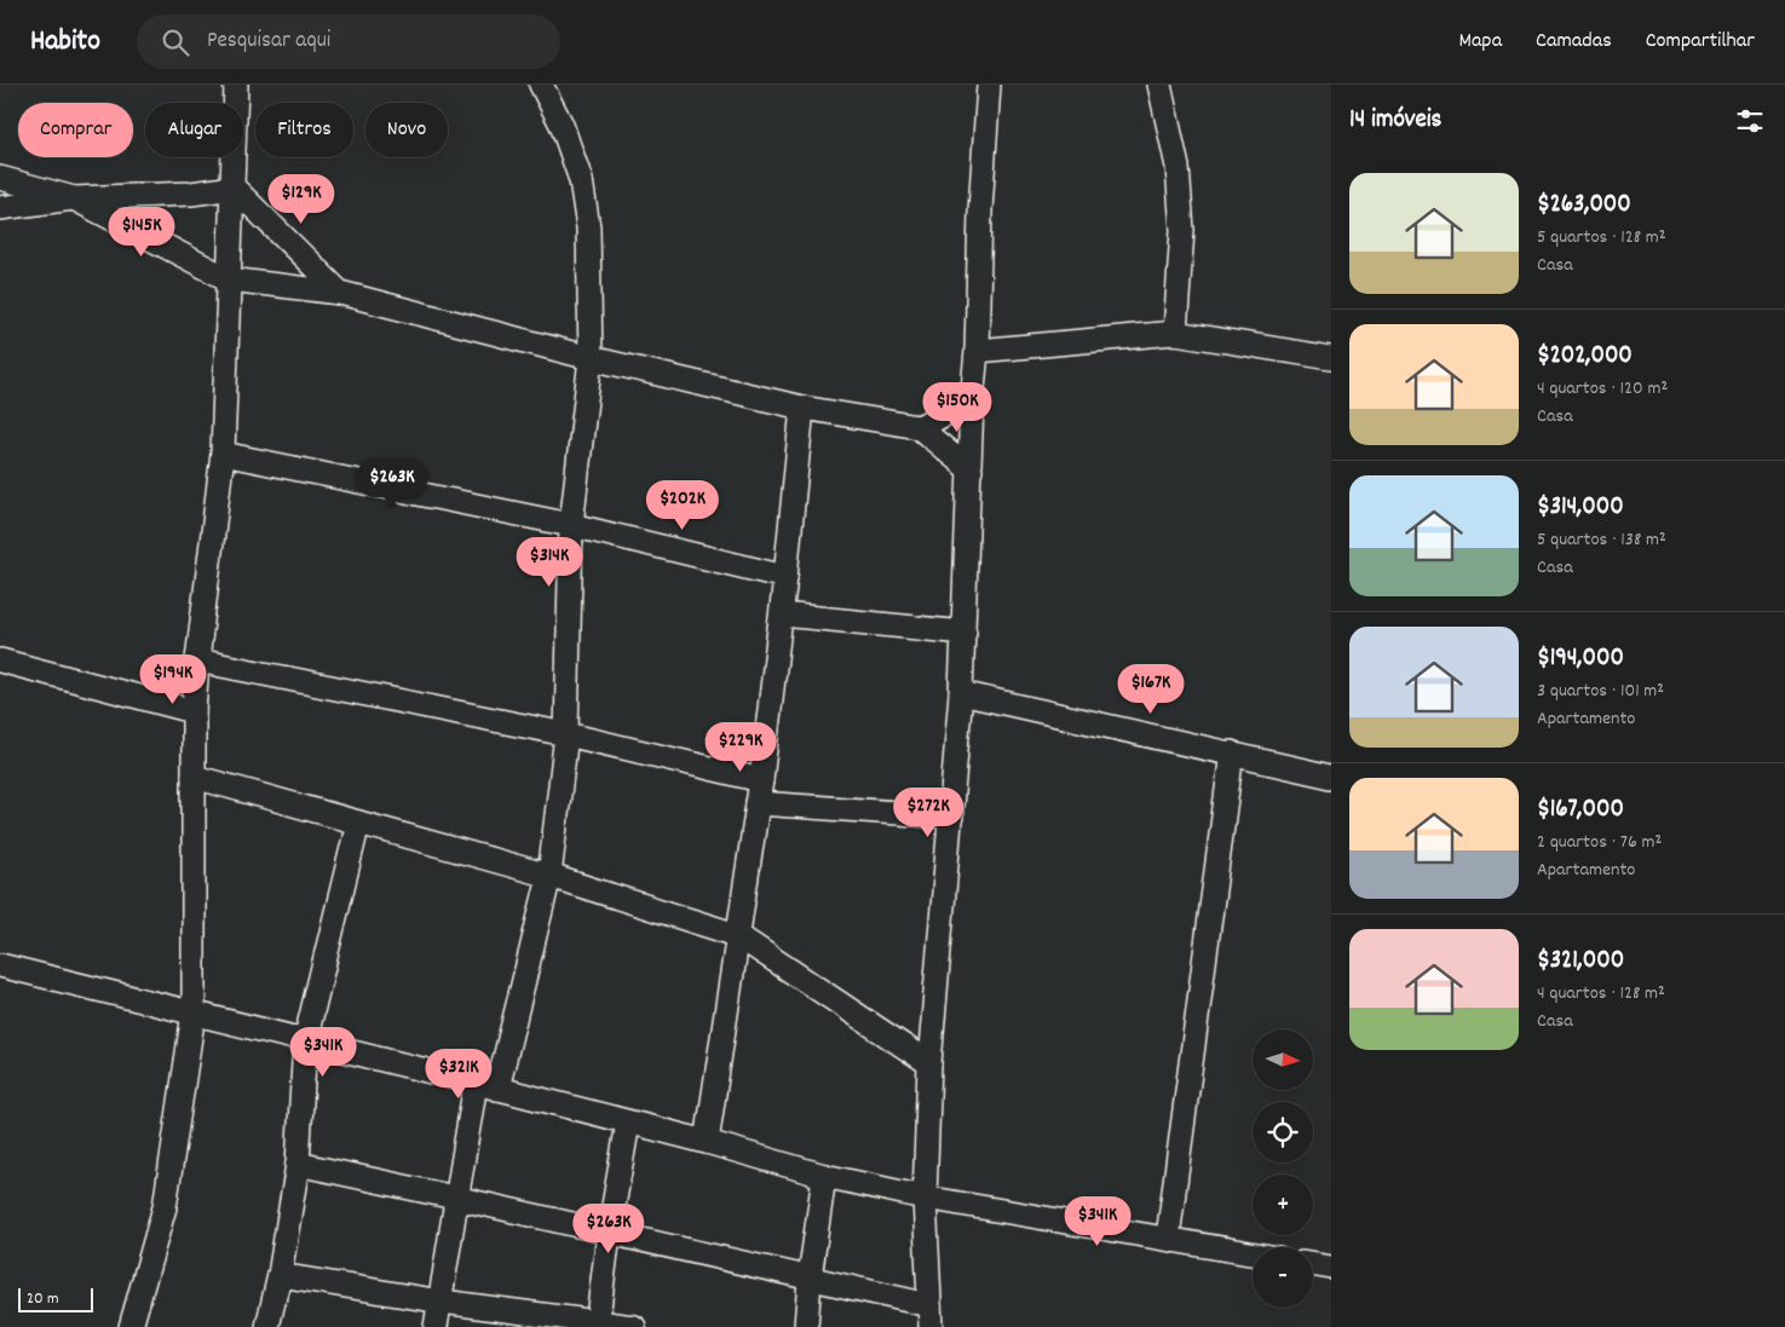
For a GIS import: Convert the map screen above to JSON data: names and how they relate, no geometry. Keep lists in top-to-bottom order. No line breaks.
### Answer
{"scale_bar":"20 m","north":"right","page":{"header":"Habito","search":"Pesquisar aqui","nav":["Mapa","Camadas","Compartilhar"],"heading":"14 imóveis","chip":["Comprar","Alugar","Filtros","Novo"],"list":[{"name":"$263,000","note":"5 quartos · 128 m² · Casa"},{"name":"$202,000","note":"4 quartos · 120 m² · Casa"},{"name":"$314,000","note":"5 quartos · 138 m² · Casa"},{"name":"$194,000","note":"3 quartos · 101 m² · Apartamento"},{"name":"$167,000","note":"2 quartos · 76 m² · Apartamento"},{"name":"$321,000","note":"4 quartos · 128 m² · Casa"}],"price":["$129K","$145K","$150K","$263K","$202K","$314K","$194K","$167K","$229K","$272K","$341K","$321K","$341K","$263K"],"map_buttons":["+","−"],"scale":"20 m"}}
